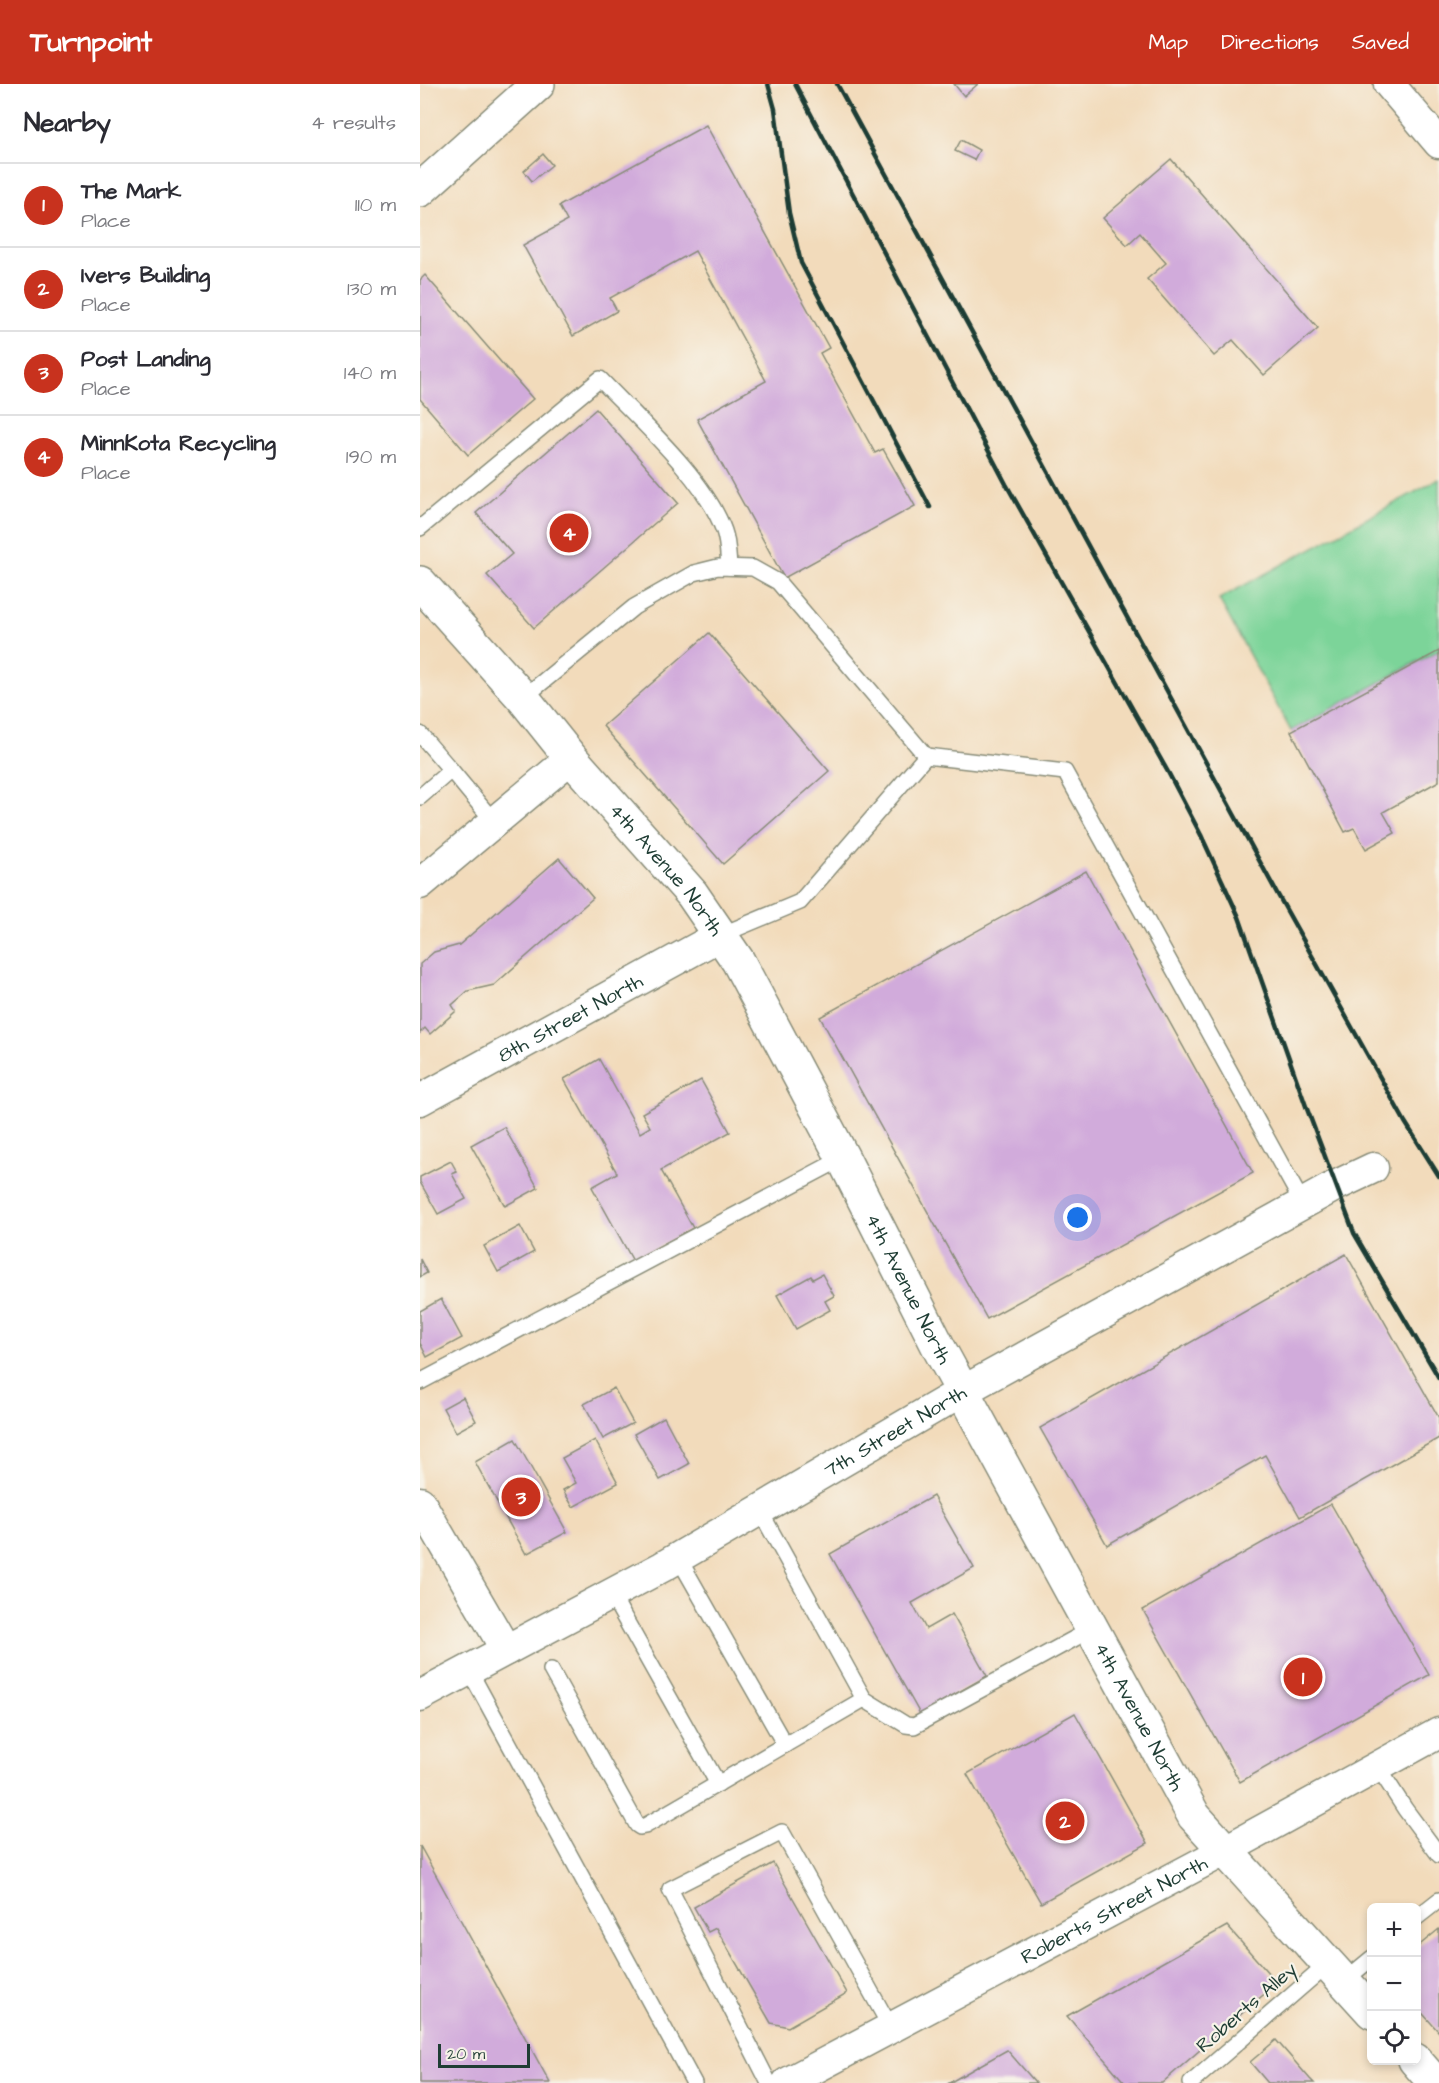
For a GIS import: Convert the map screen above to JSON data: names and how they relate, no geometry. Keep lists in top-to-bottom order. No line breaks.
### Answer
{"streets":{"street":["4th Avenue North","8th Street North","7th Street North","Roberts Street North"],"lane":["Roberts Alley"]},"crossings":[["4th Avenue North","8th Street North"],["4th Avenue North","7th Street North"],["4th Avenue North","Roberts Street North"],["4th Avenue North","Roberts Alley"]],"scale_bar":"20 m","page":{"header":"Turnpoint","nav":["Map","Directions","Saved"],"heading":["Nearby","4 results"],"list":[{"mark":"1","name":"The Mark","note":"Place","value":"110 m"},{"mark":"2","name":"Ivers Building","note":"Place","value":"130 m"},{"mark":"3","name":"Post Landing","note":"Place","value":"140 m"},{"mark":"4","name":"MinnKota Recycling","note":"Place","value":"190 m"}],"pins":["4","3","1","2"],"map_buttons":["+","−"],"scale":"20 m"}}
